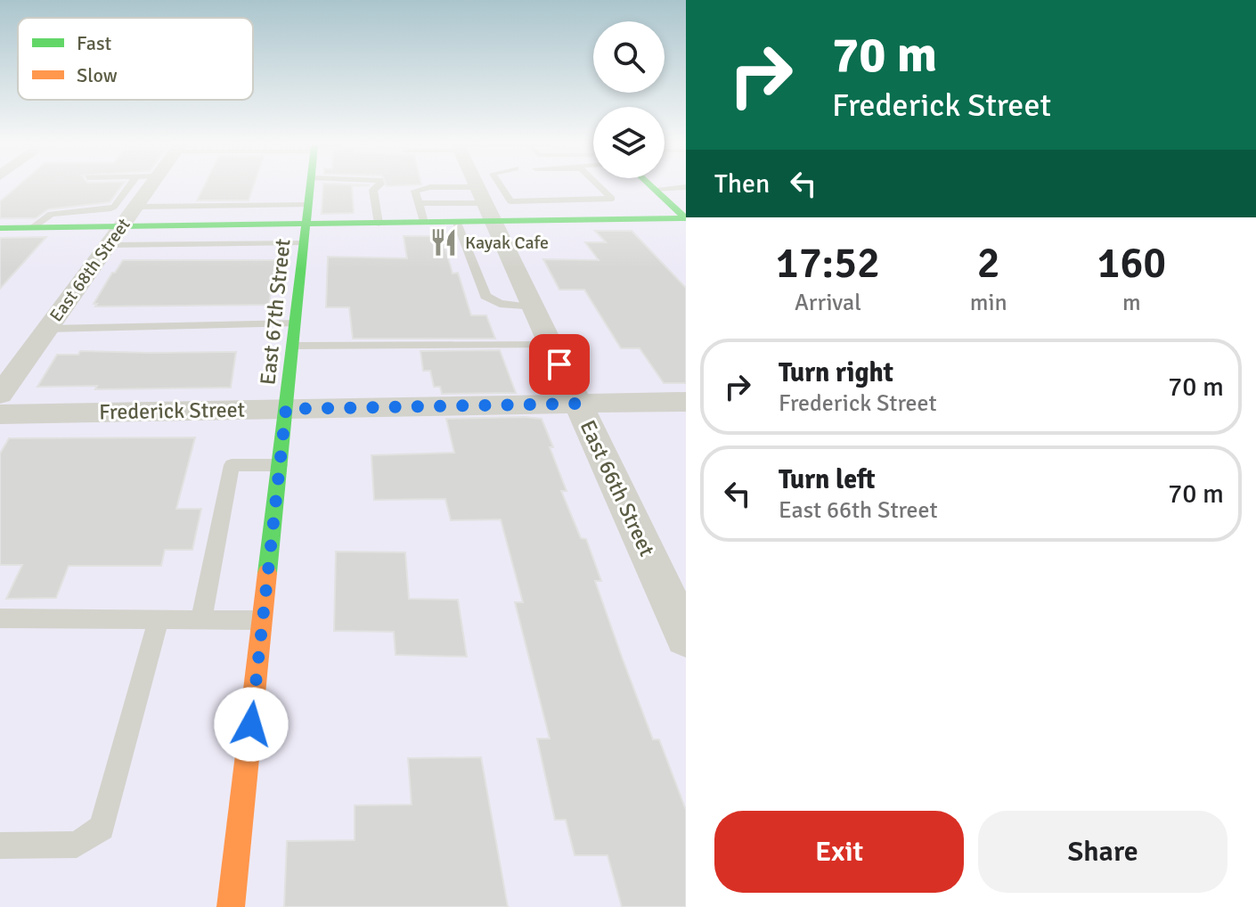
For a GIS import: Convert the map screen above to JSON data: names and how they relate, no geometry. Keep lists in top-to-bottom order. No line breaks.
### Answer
{"streets":{"street":["East 68th Street","East 67th Street","Frederick Street","East 66th Street"]},"crossings":[["East 67th Street","Frederick Street"],["Frederick Street","East 66th Street"]],"places":{"restaurant":["Kayak Cafe"]},"legend":["Fast","Slow"],"page":{"turn":["70 m","Frederick Street"],"then":"Then","eta":["17:52","Arrival","2","min","160","m"],"list":[{"name":"Turn right","note":"Frederick Street","value":"70 m"},{"name":"Turn left","note":"East 66th Street","value":"70 m"}],"buttons":["Exit","Share"]}}
